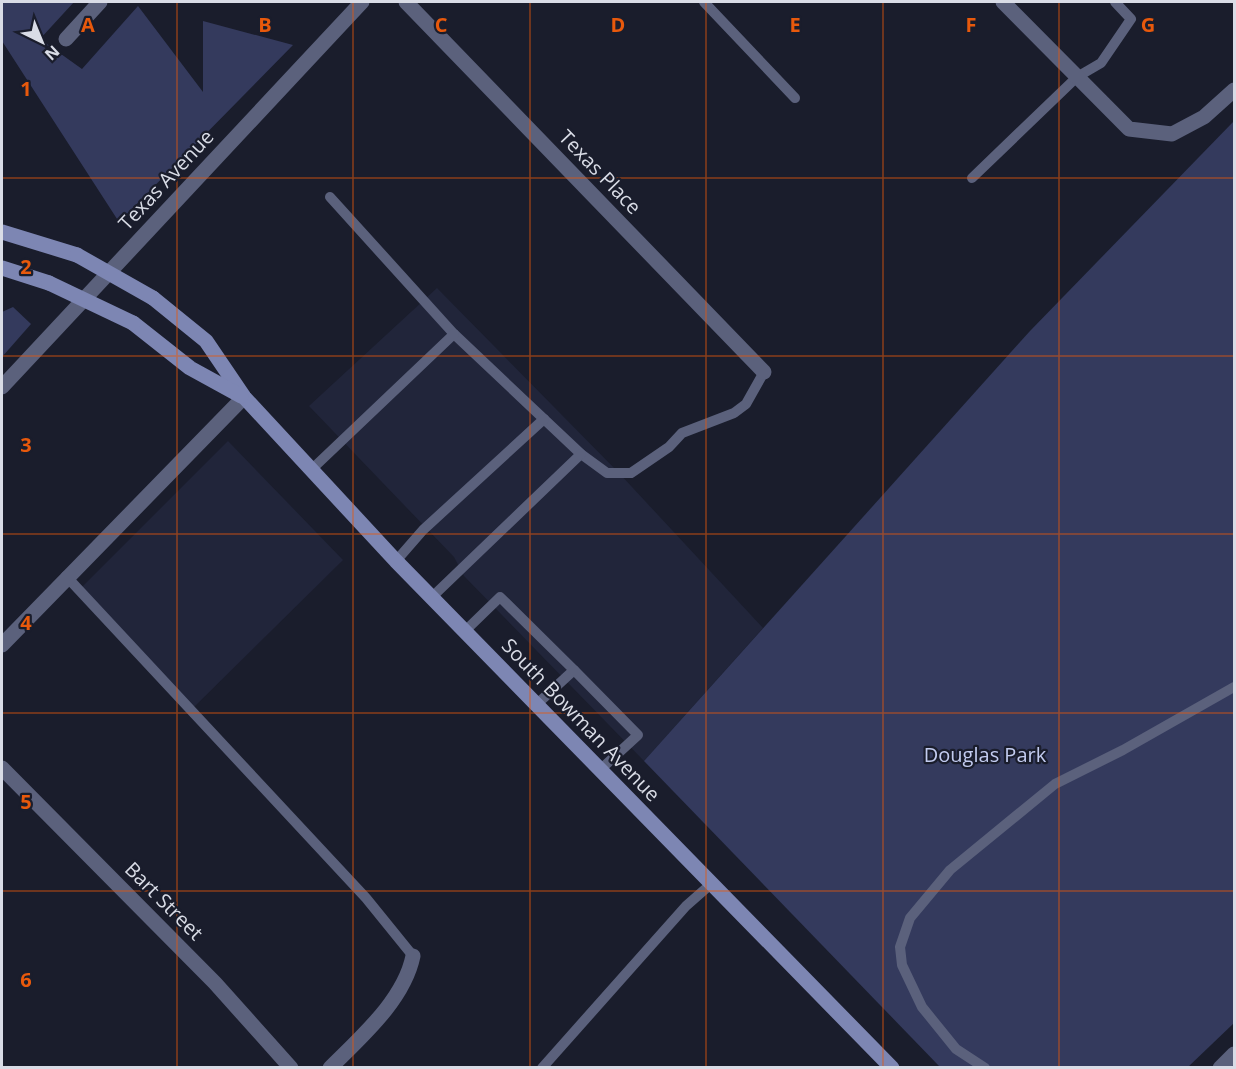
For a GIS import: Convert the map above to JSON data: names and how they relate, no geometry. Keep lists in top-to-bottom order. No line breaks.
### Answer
{"streets":{"main road":["South Bowman Avenue"],"street":["Texas Place","Texas Avenue","Bart Street"]},"parks":["Douglas Park"],"north":"bottom right","grid":{"columns":["A","B","C","D","E","F","G"],"rows":["1","2","3","4","5","6"]}}
